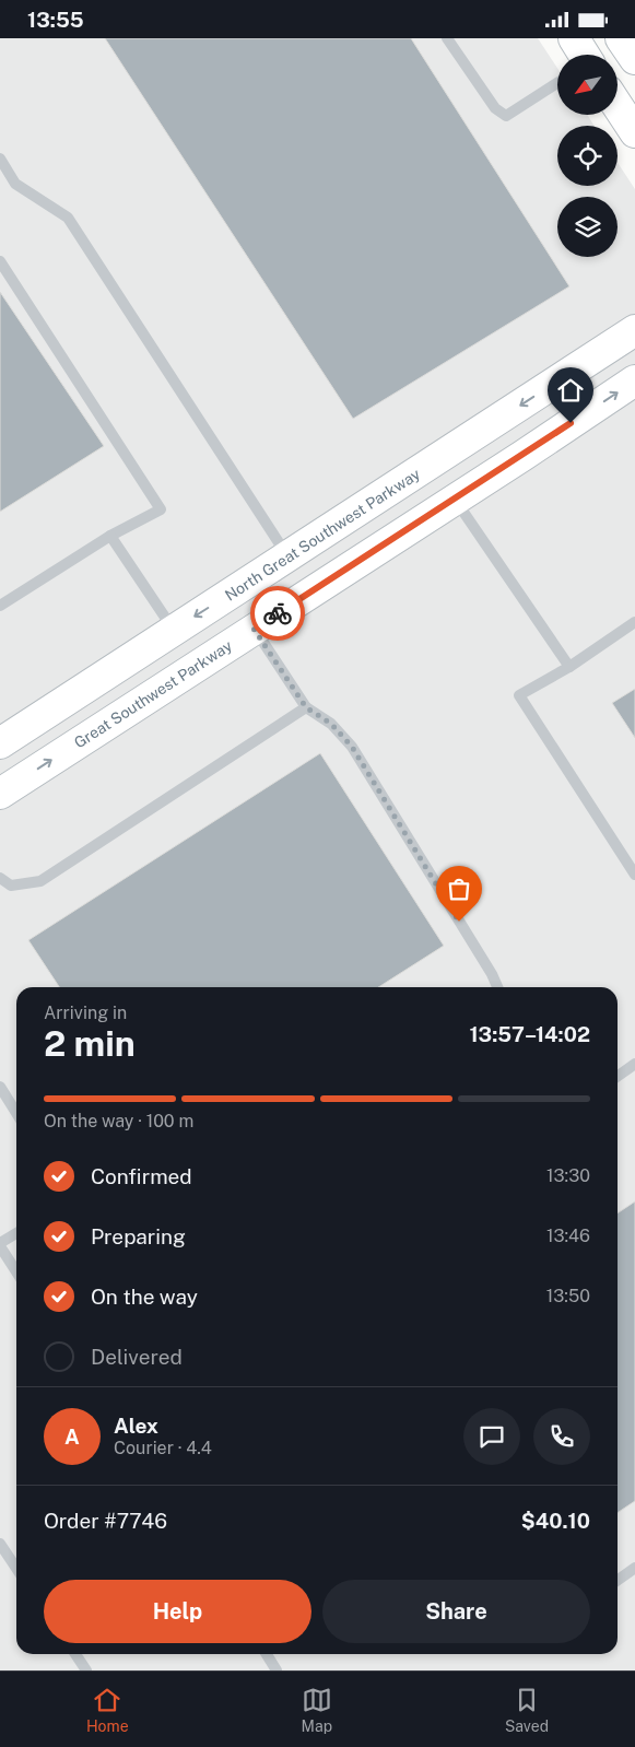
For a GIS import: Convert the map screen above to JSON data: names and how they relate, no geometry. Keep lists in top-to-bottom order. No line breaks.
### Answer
{"streets":{"street":["North Great Southwest Parkway","Great Southwest Parkway"]},"one_way":["North Great Southwest Parkway","Great Southwest Parkway"],"north":"bottom left","page":{"status":"13:55","heading":["2 min","Arriving in","13:57–14:02"],"panel":["Alex","Courier · 4.4","Order #7746","$40.10"],"bar":"On the way · 100 m","list":[["Confirmed","13:30"],["Preparing","13:46"],["On the way","13:50"],"Delivered"],"round":"A","buttons":["Help","Share"],"tabs":["Home","Map","Saved"]}}
